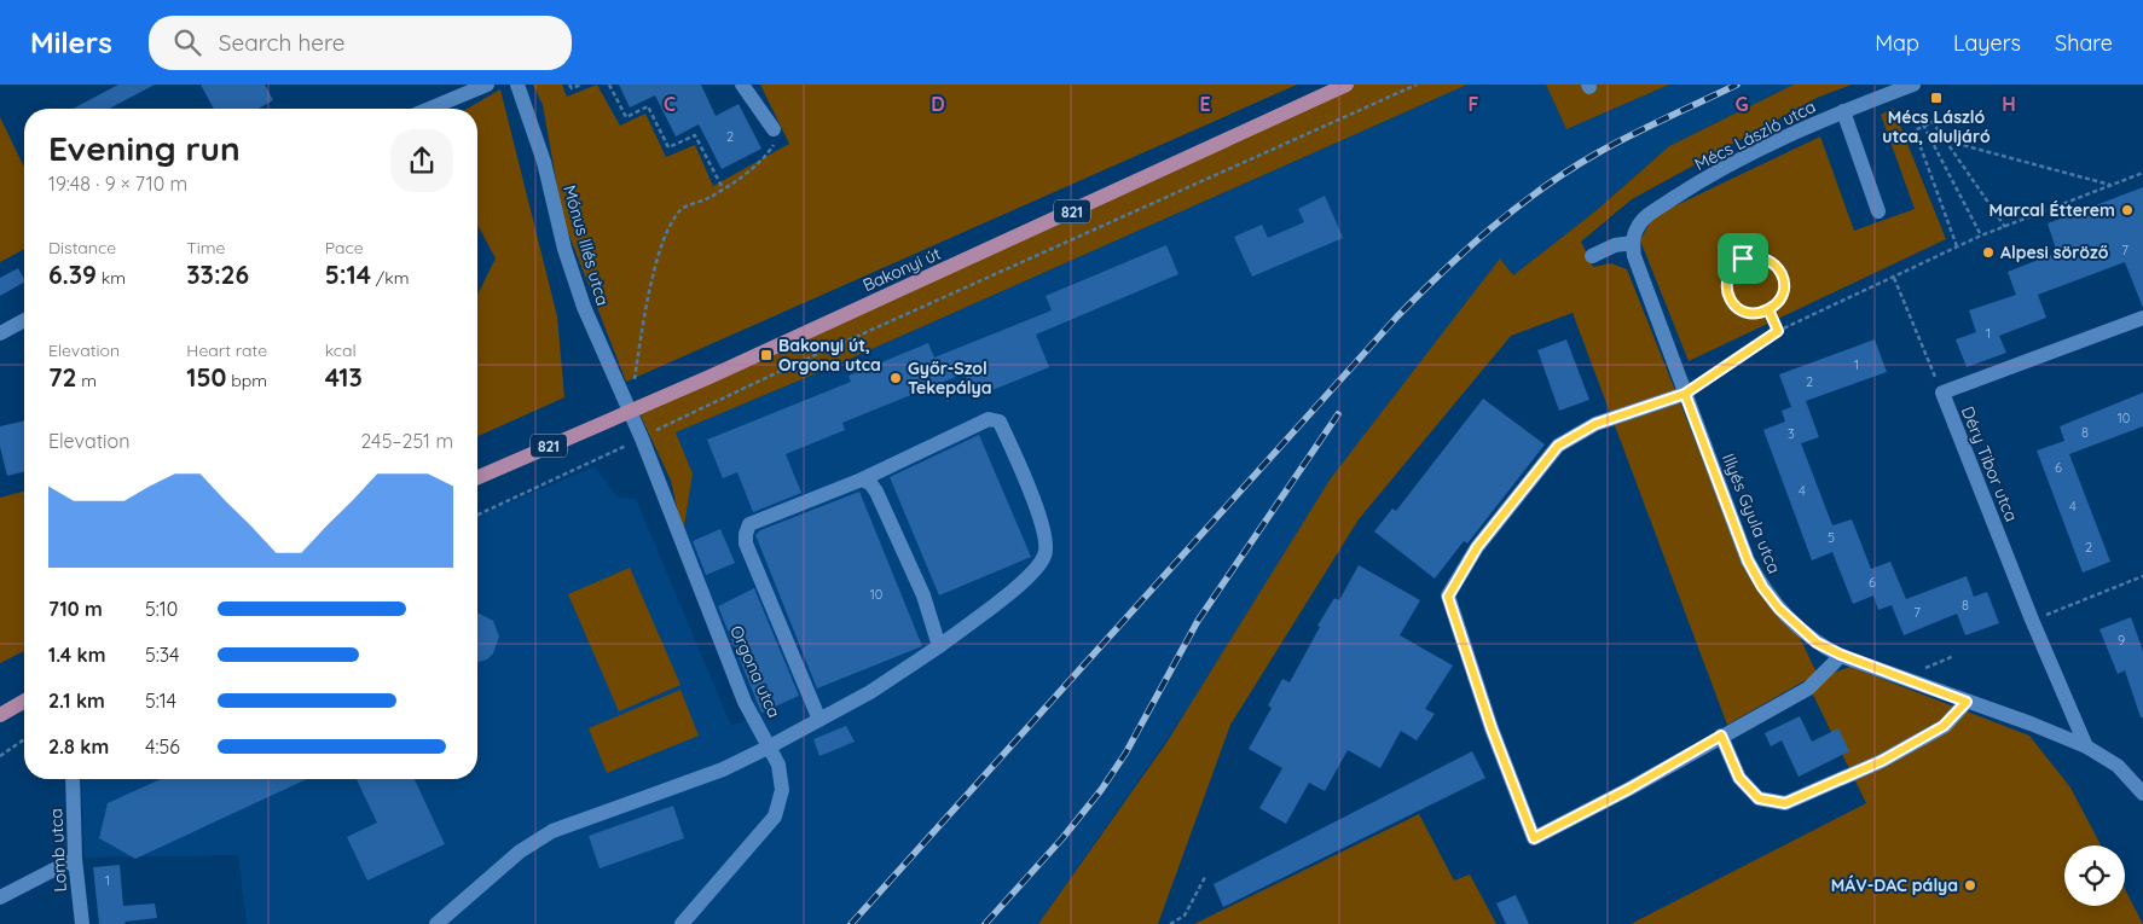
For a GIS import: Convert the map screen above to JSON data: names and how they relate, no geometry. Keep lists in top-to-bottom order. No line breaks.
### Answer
{"streets":{"main road":["821","Bakonyi út"],"street":["Mécs László utca","Mónus Illés utca","Déry Tibor utca","Illyés Gyula utca","Orgona utca","Lomb utca"]},"crossings":[["Mécs László utca","Illyés Gyula utca"],["Mónus Illés utca","Bakonyi út"],["Mónus Illés utca","Orgona utca"],["Bakonyi út","Orgona utca"],["Déry Tibor utca","Illyés Gyula utca"]],"places":{"transit":["Mécs László utca, aluljáró","Bakonyi út, Orgona utca"],"other":["Marcal Étterem","Alpesi söröző","Győr-Szol Tekepálya","MÁV-DAC pálya"]},"house_numbers":["2","7","1","1","2","10","8","3","6","4","4","5","2","6","10","8","7","9","1"],"page":{"header":"Milers","search":"Search here","nav":["Map","Layers","Share"],"heading":["Evening run","19:48 · 9 × 710 m"],"stats":[["Distance","6.39 km"],["Time","33:26"],["Pace","5:14 /km"],["Elevation","72 m"],["Heart rate","150 bpm"],["kcal","413"]],"chart":["Elevation","245–251 m"],"list":[{"name":"710 m","note":"5:10"},{"name":"1.4 km","note":"5:34"},{"name":"2.1 km","note":"5:14"},{"name":"2.8 km","note":"4:56"}]},"grid":{"columns":["C","D","E","F","G","H"]}}
